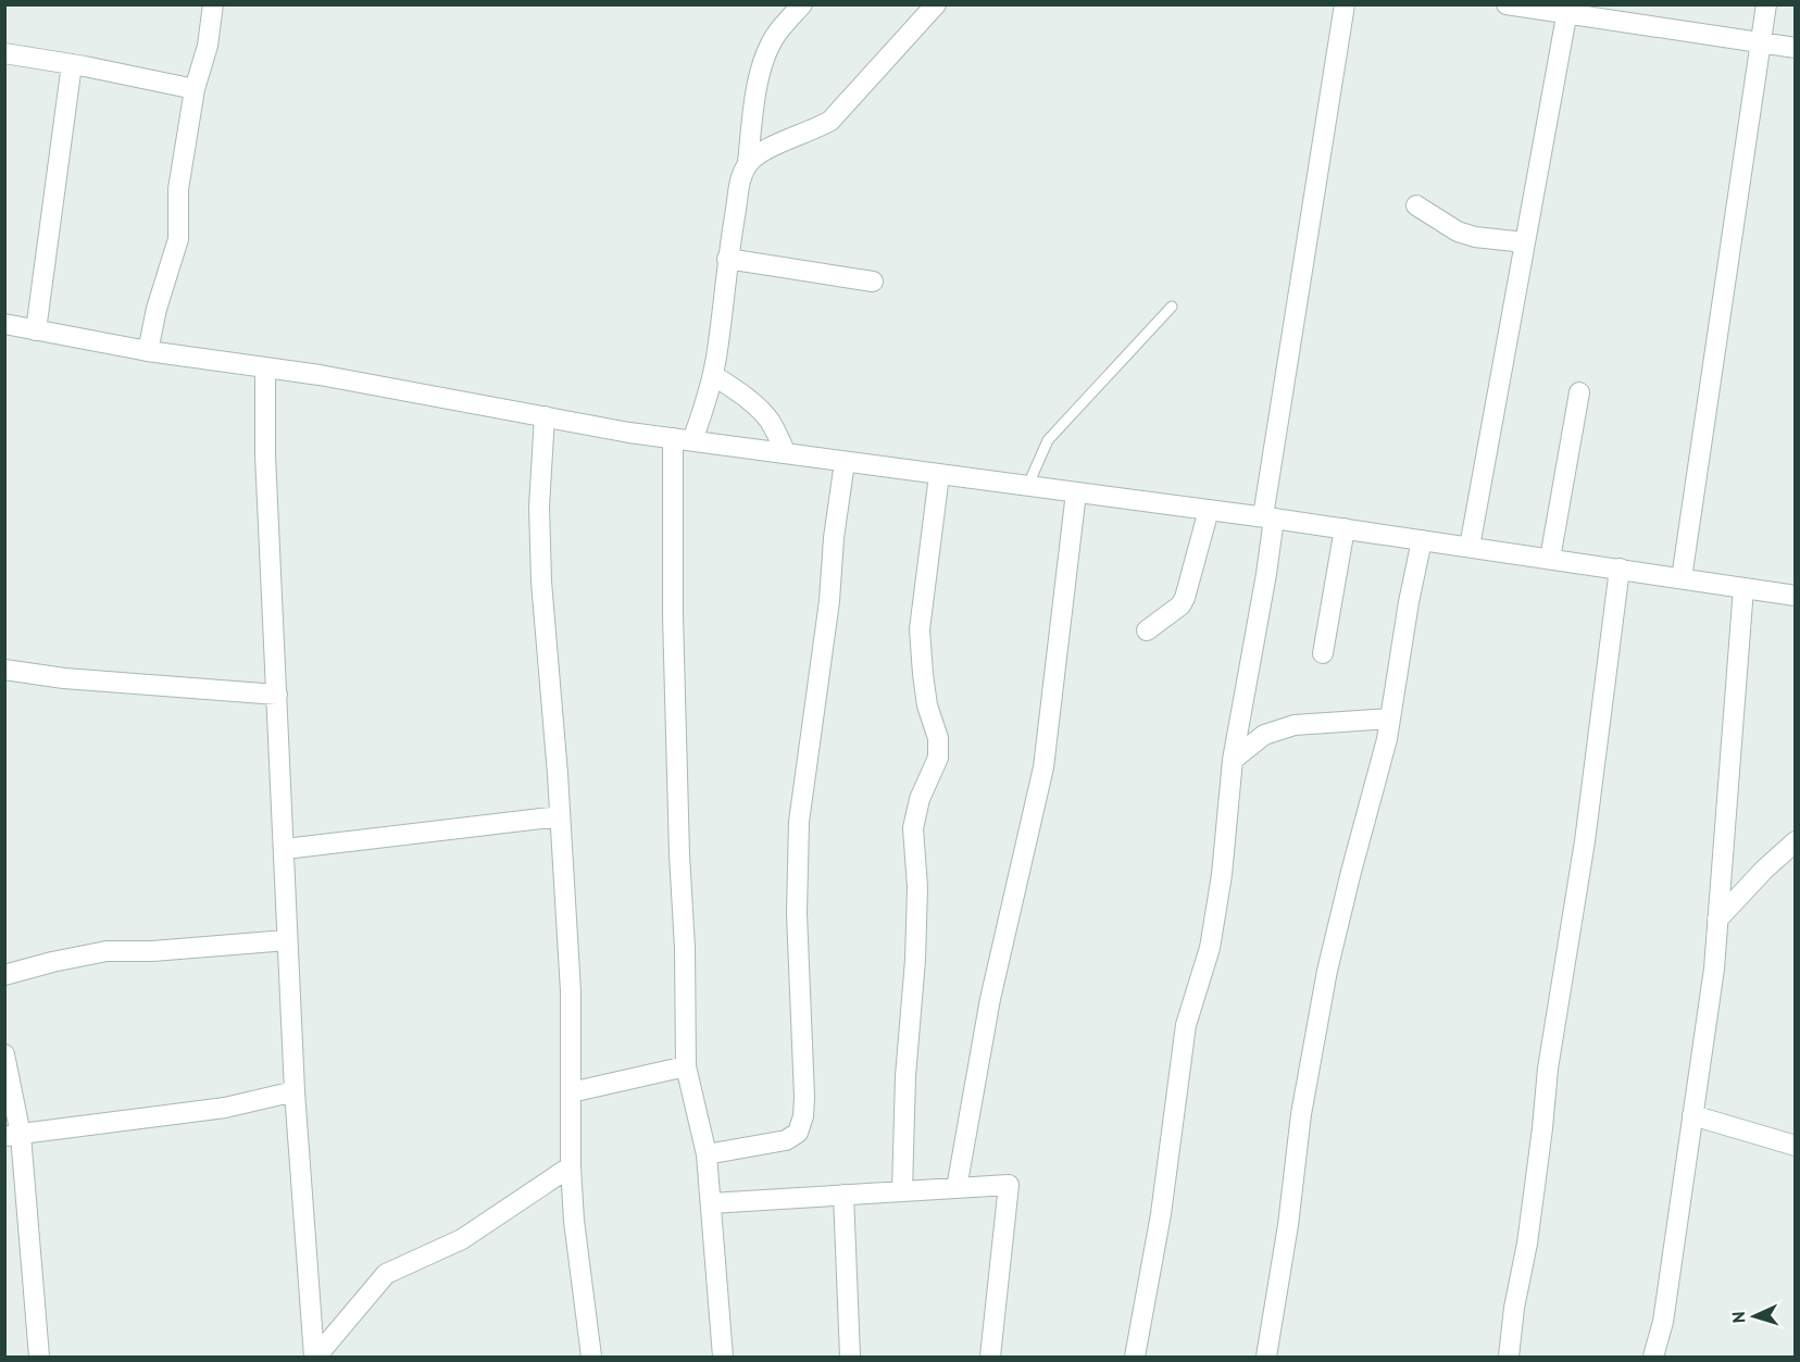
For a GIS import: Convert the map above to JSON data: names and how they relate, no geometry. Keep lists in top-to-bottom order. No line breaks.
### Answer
{"north":"left"}
